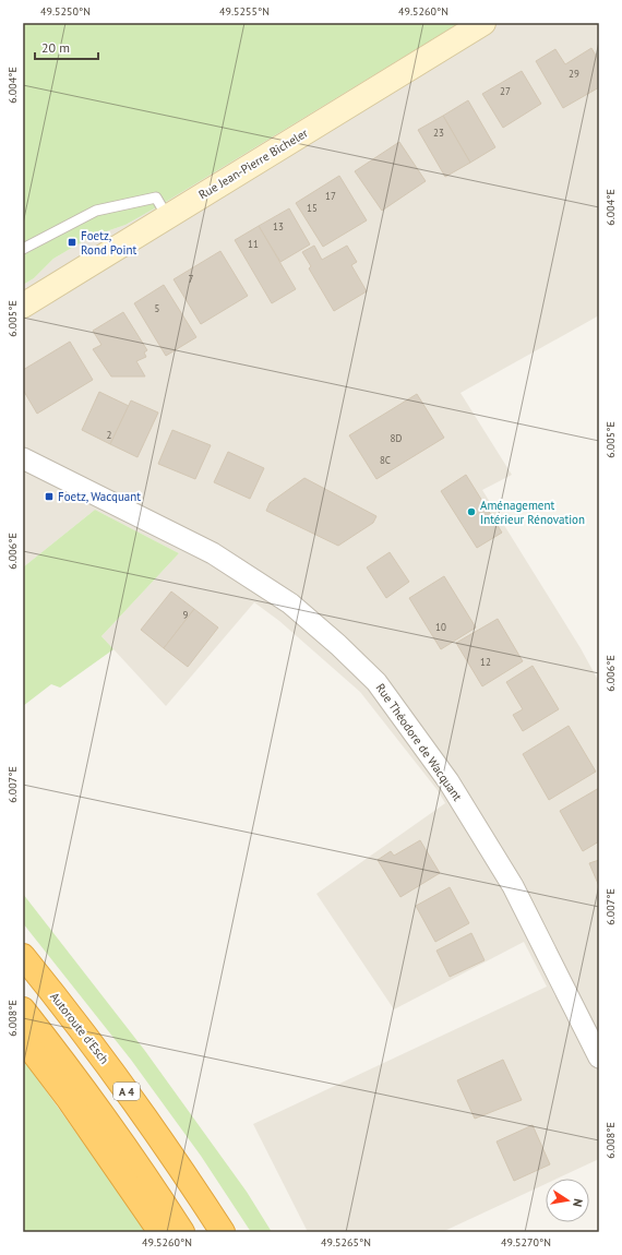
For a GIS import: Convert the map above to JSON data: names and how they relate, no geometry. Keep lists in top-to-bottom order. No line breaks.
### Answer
{"streets":{"highway":["Autoroute d'Esch","A 4"],"main road":["Rue Jean-Pierre Bicheler"],"street":["Rue Théodore de Wacquant"]},"places":{"transit":["Foetz, Rond Point","Foetz, Wacquant"],"other":["Aménagement Intérieur Rénovation"]},"house_numbers":["29","27","23","17","15","13","11","7","5","2","8D","8C","9","10","12"],"scale_bar":"20 m","north":"right","coordinates":["49.5250°N","49.5255°N","49.5260°N","6.004°E","6.005°E","6.006°E","6.007°E","6.008°E","49.5265°N","49.5270°N"]}
